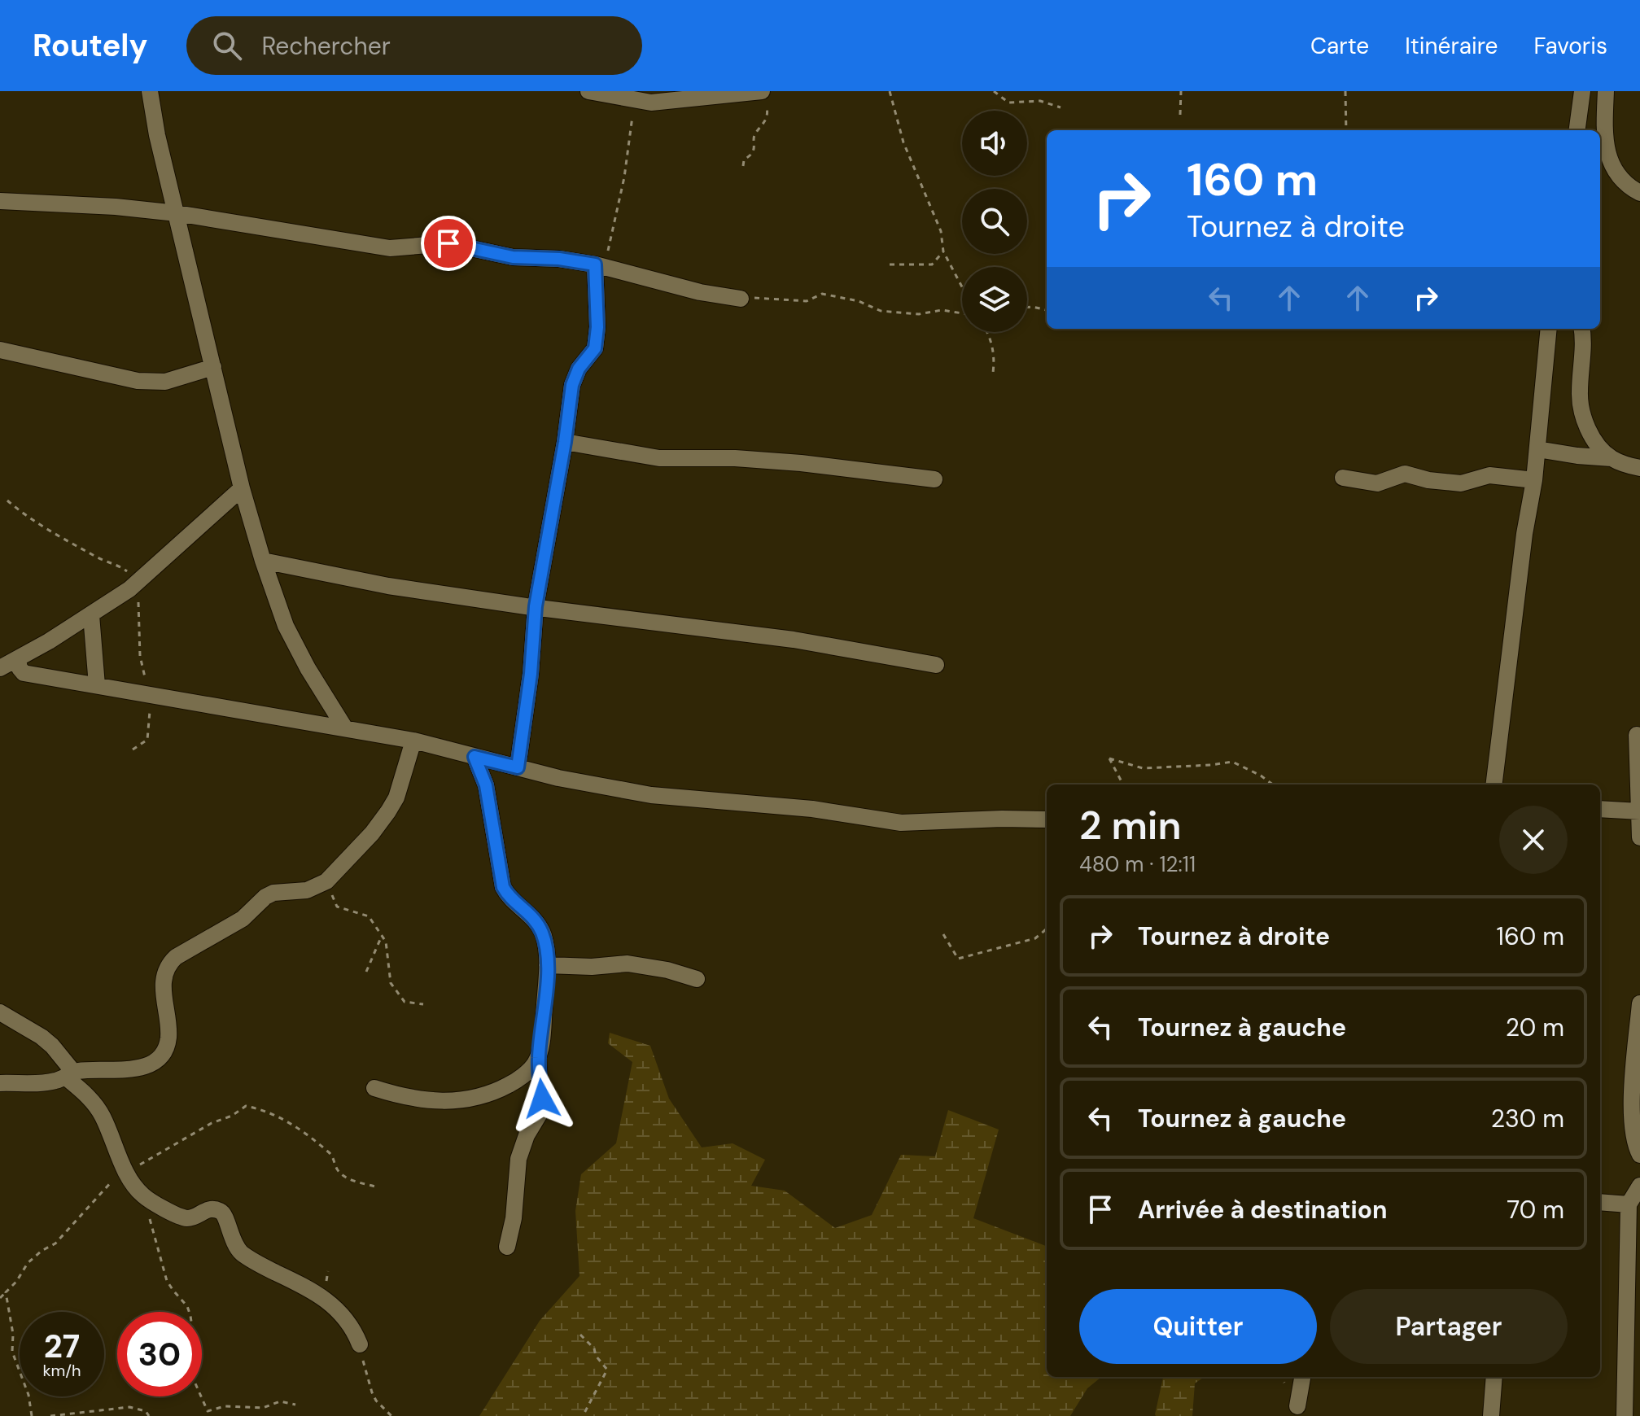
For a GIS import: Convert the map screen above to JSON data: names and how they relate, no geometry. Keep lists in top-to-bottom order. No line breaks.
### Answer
{"page":{"header":"Routely","search":"Rechercher","nav":["Carte","Itinéraire","Favoris"],"turn":["160 m","Tournez à droite"],"heading":["2 min","480 m · 12:11"],"list":[{"name":"Tournez à droite","value":"160 m"},{"name":"Tournez à gauche","value":"20 m"},{"name":"Tournez à gauche","value":"230 m"},{"name":"Arrivée à destination","value":"70 m"}],"buttons":["Quitter","Partager"],"speed":"27 km/h","limit":"30"}}
